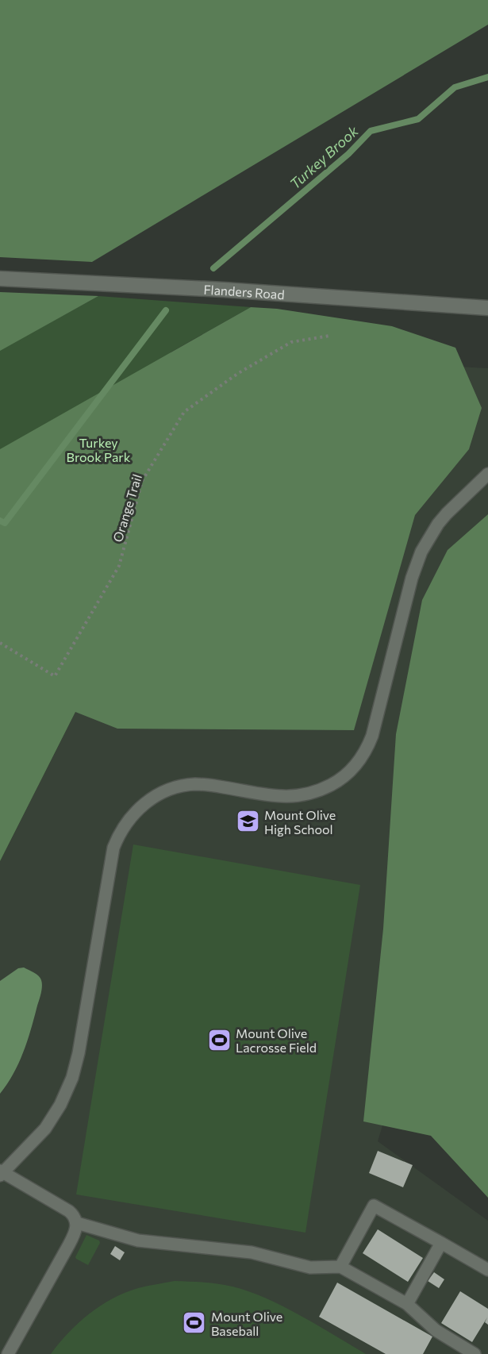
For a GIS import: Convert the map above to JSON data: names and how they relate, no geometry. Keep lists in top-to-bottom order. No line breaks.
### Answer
{"streets":{"main road":["Flanders Road"],"path":["Orange Trail"]},"water":["Turkey Brook"],"parks":["Turkey Brook Park"],"places":{"school or university":["Mount Olive High School"],"sports":["Mount Olive Lacrosse Field","Mount Olive Baseball"]}}
